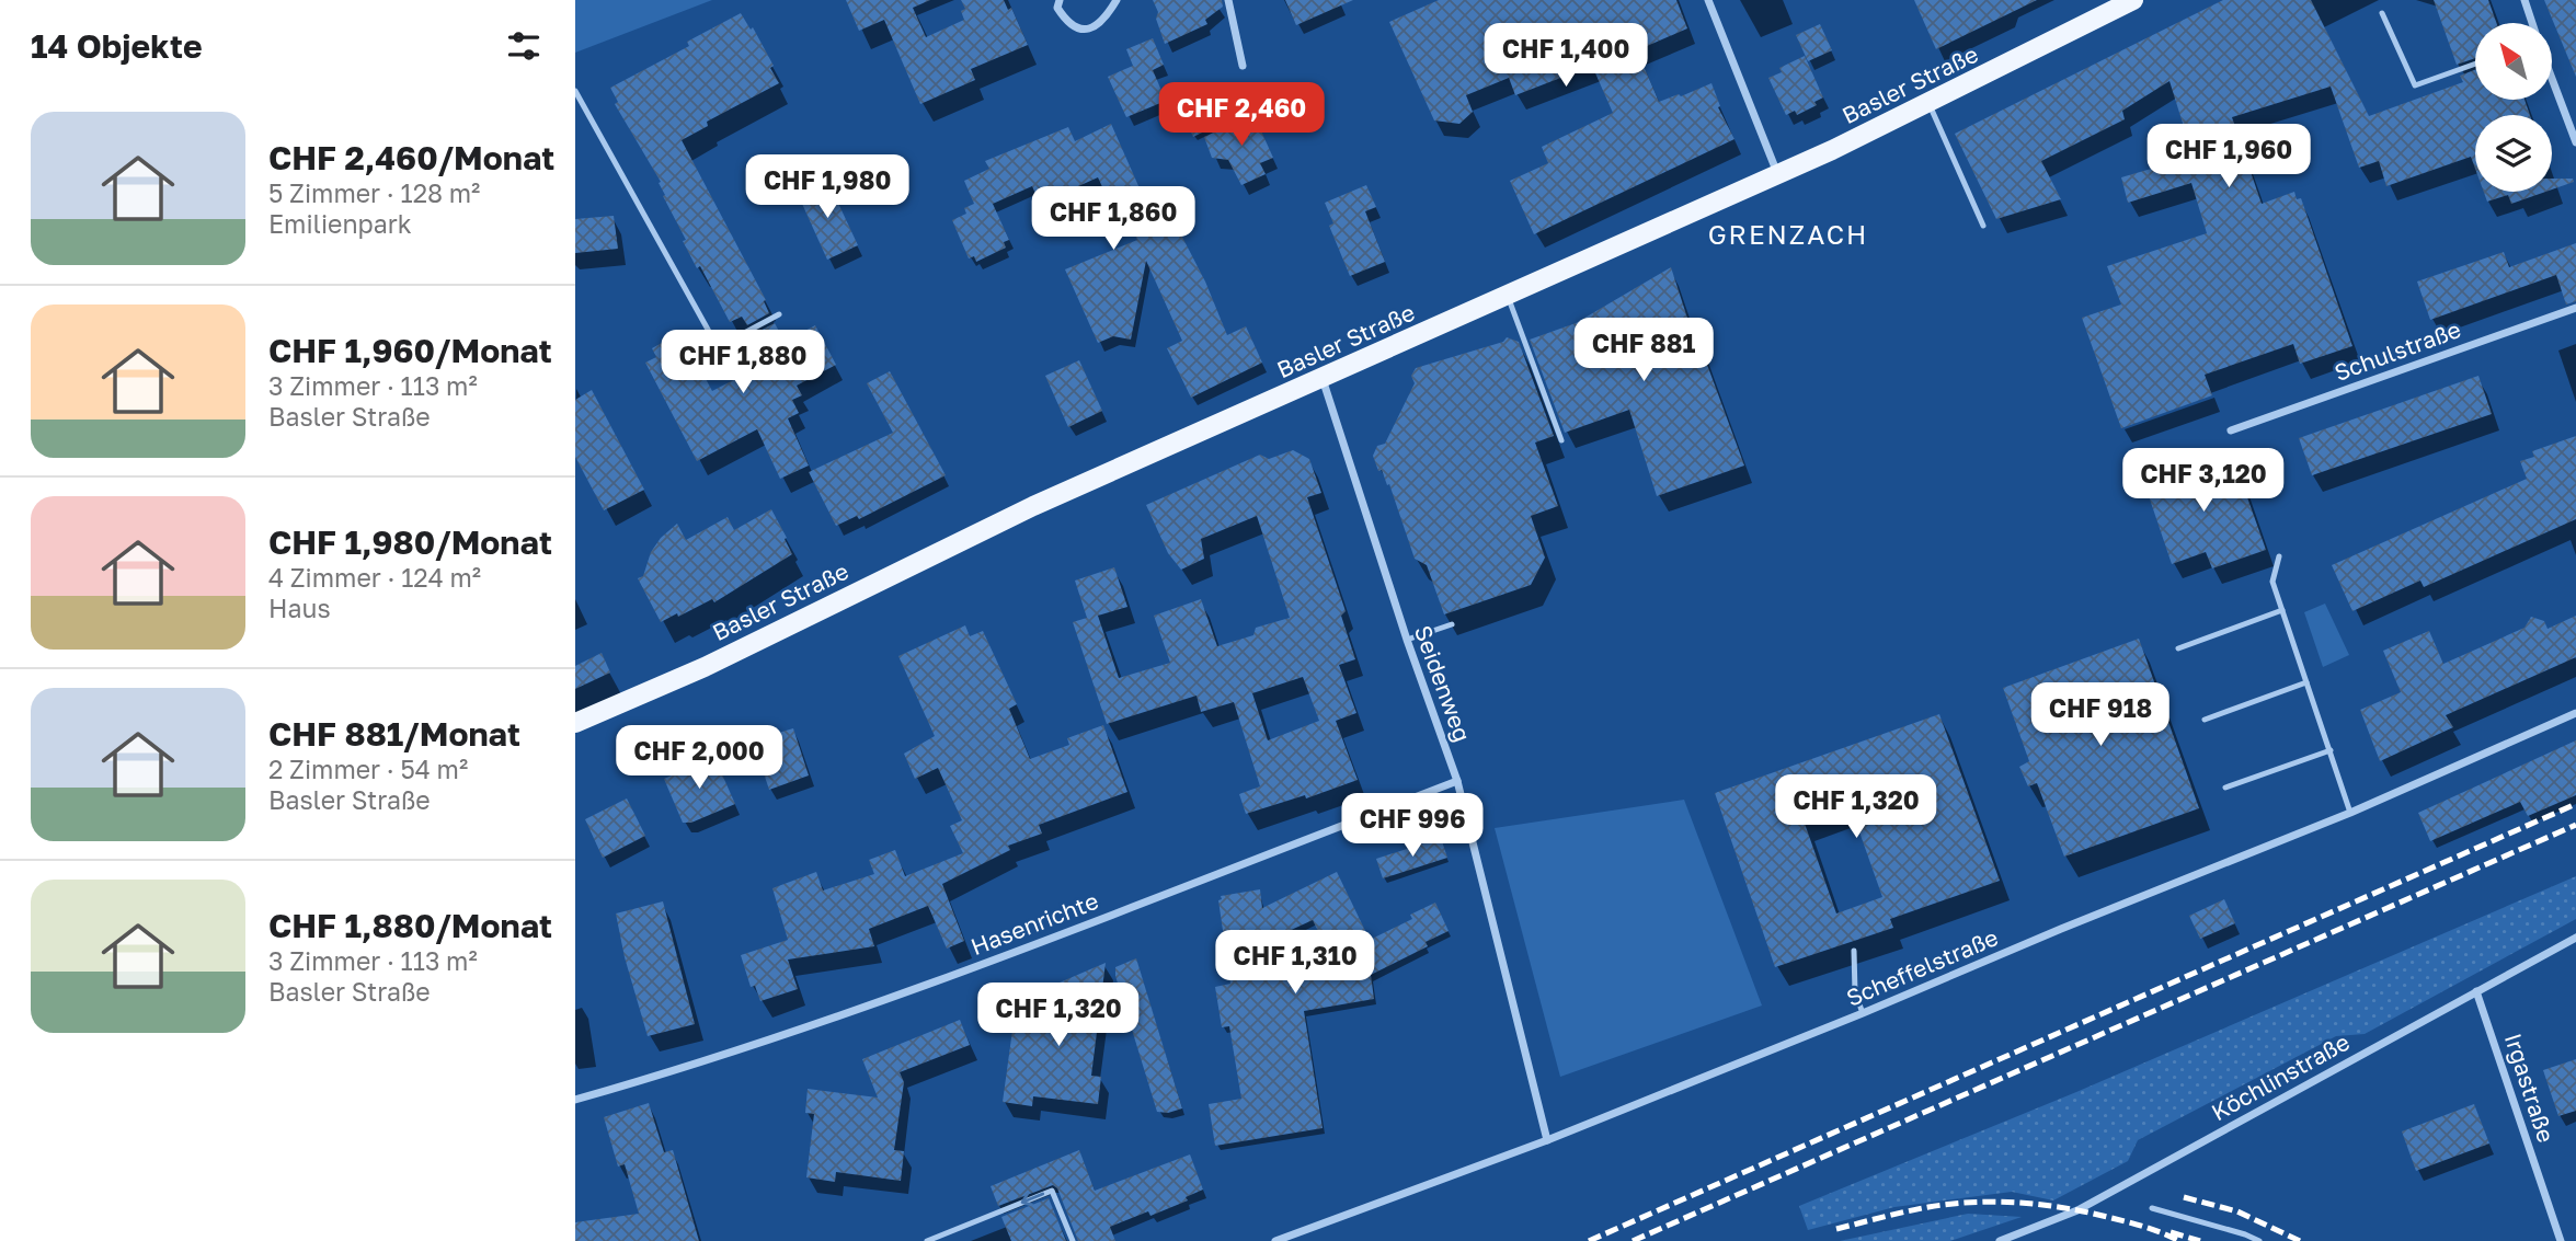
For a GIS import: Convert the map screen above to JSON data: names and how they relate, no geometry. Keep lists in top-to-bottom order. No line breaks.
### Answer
{"streets":{"main road":["Basler Straße"],"street":["Schulstraße","Seidenweg","Hasenrichte","Scheffelstraße","Köchlinstraße","Irgastraße"]},"crossings":[["Basler Straße","Seidenweg"],["Seidenweg","Hasenrichte"],["Seidenweg","Scheffelstraße"],["Köchlinstraße","Irgastraße"]],"districts":["GRENZACH"],"north":"top left","page":{"heading":"14 Objekte","price":["CHF 1,400","CHF 2,460","CHF 1,960","CHF 1,980","CHF 1,860","CHF 881","CHF 1,880","CHF 3,120","CHF 918","CHF 2,000","CHF 1,320","CHF 996","CHF 1,310","CHF 1,320"],"list":[{"name":"CHF 2,460/Monat","note":"5 Zimmer · 128 m² · Emilienpark"},{"name":"CHF 1,960/Monat","note":"3 Zimmer · 113 m² · Basler Straße"},{"name":"CHF 1,980/Monat","note":"4 Zimmer · 124 m² · Haus"},{"name":"CHF 881/Monat","note":"2 Zimmer · 54 m² · Basler Straße"},{"name":"CHF 1,880/Monat","note":"3 Zimmer · 113 m² · Basler Straße"}]}}
